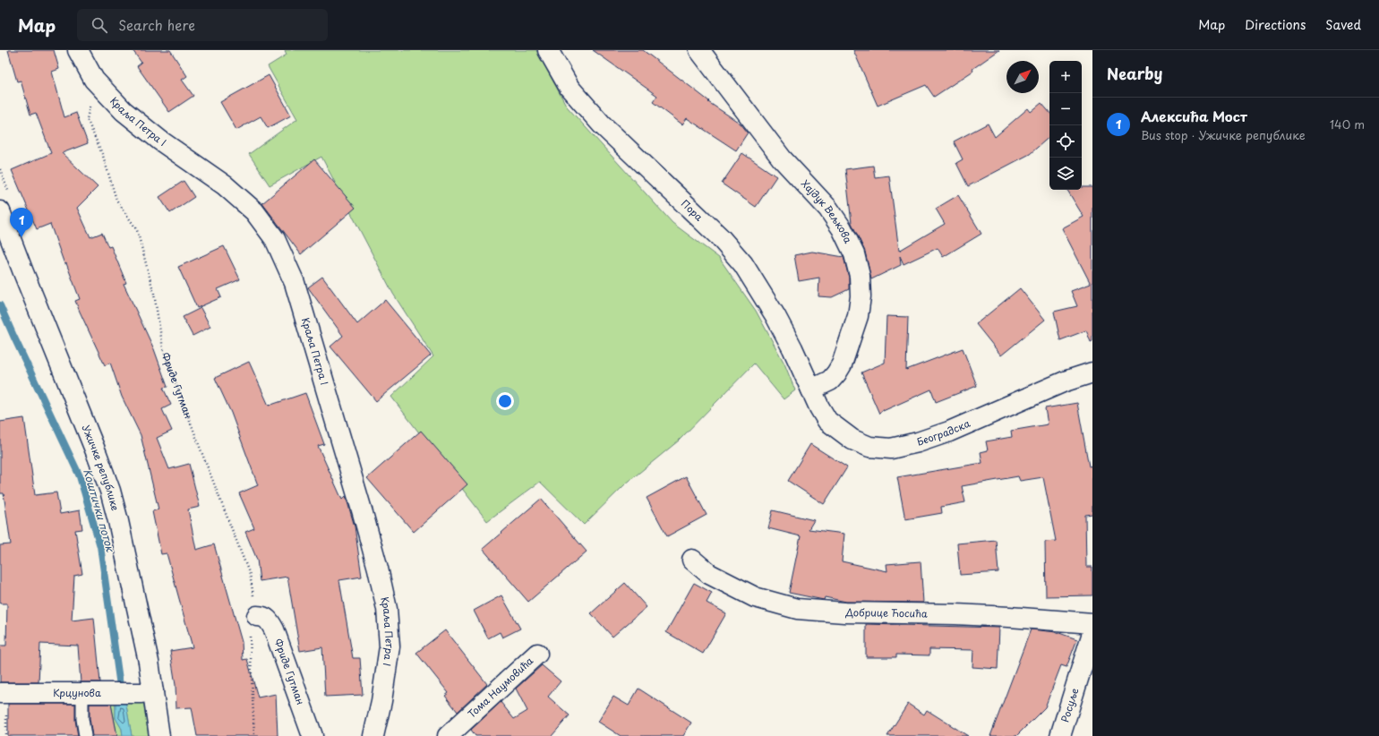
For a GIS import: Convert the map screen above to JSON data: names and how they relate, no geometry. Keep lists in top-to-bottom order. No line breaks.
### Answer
{"streets":{"street":["Краља Петра I","Пора","Хајдук Вељкова","Фриде Гутман","Београдска","Ужичке републике","Добрице Ћосића","Тома Наумовића","Крцунова","Росуље"]},"crossings":[["Краља Петра I","Фриде Гутман"],["Пора","Хајдук Вељкова"],["Пора","Београдска"],["Хајдук Вељкова","Београдска"],["Ужичке републике","Крцунова"]],"water":["Коштички поток"],"north":"top right","page":{"header":"Map","search":"Search here","nav":["Map","Directions","Saved"],"heading":"Nearby","map_buttons":["+","−"],"list":[{"mark":"1","name":"Алексића Мост","note":"Bus stop · Ужичке републике","value":"140 m"}],"pins":"1"}}
